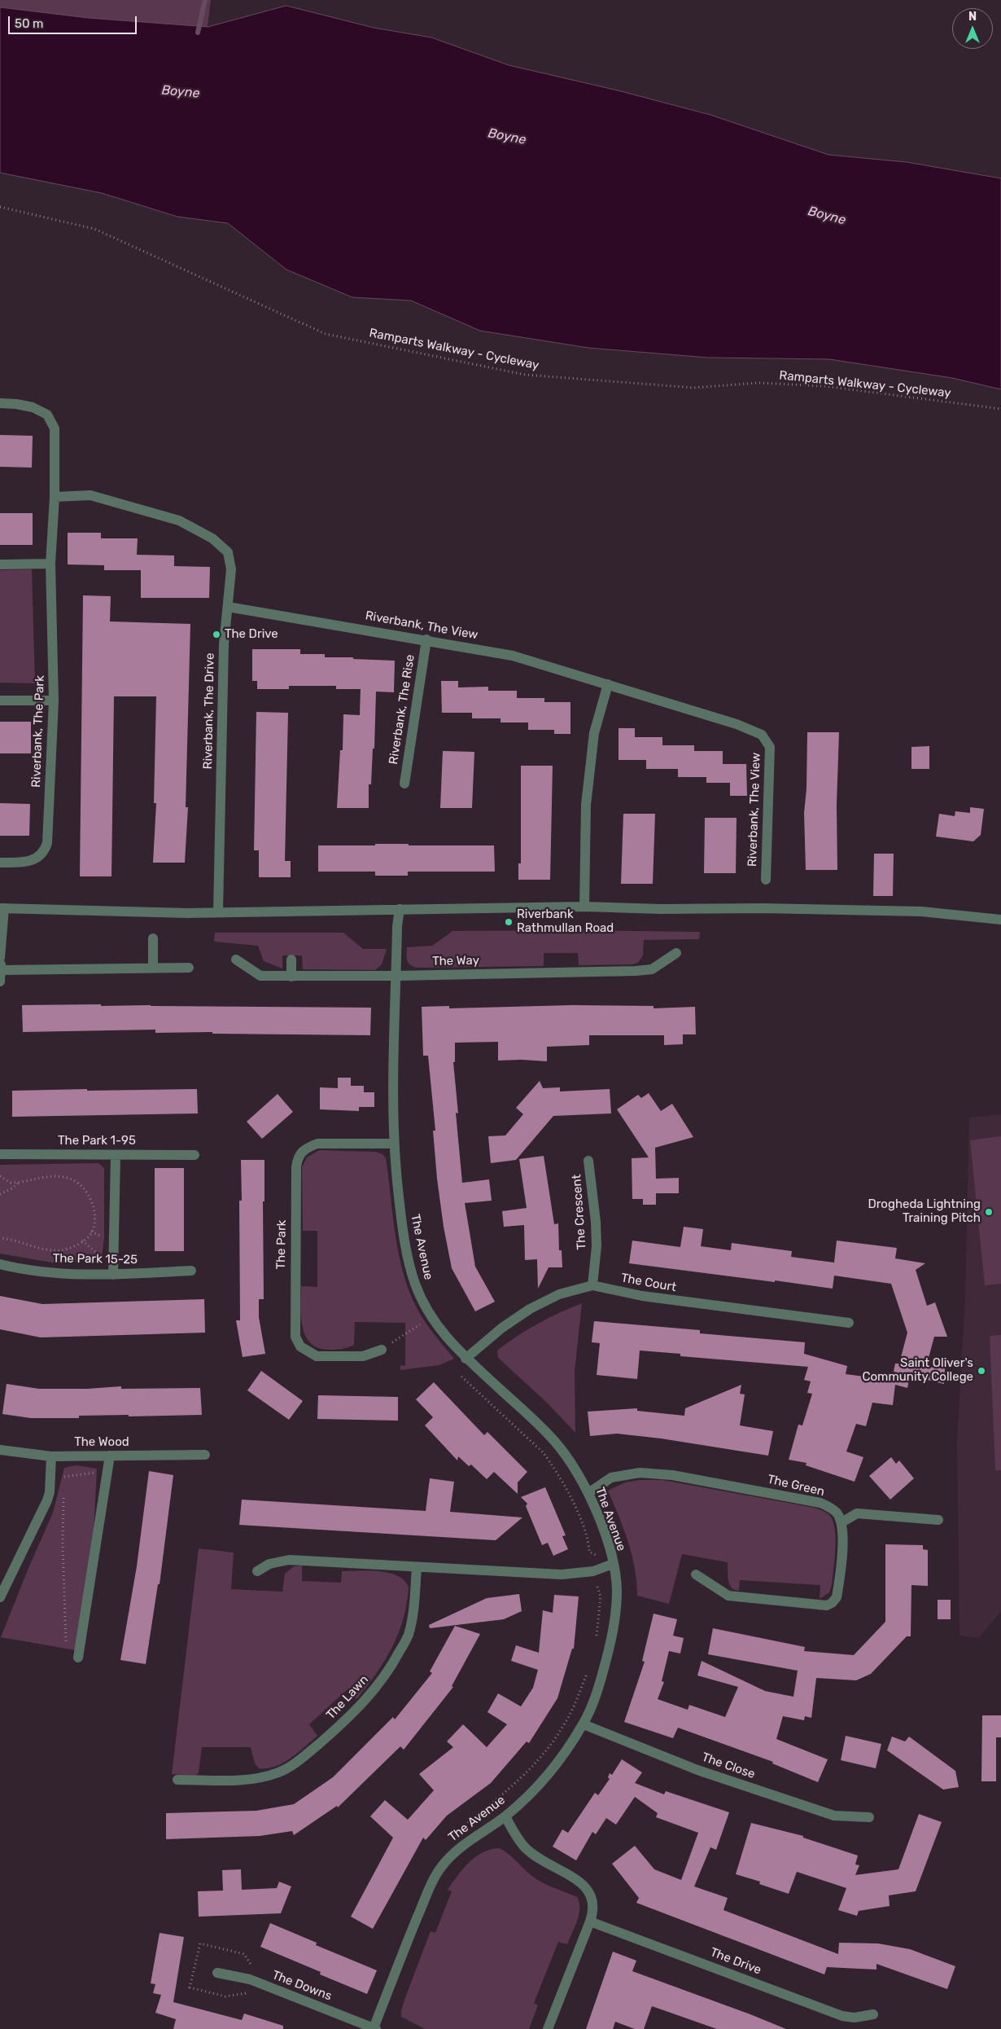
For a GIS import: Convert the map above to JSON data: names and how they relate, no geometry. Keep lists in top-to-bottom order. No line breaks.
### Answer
{"streets":{"street":["Riverbank, The View","Riverbank, The Rise","Riverbank, The Drive","Riverbank, The Park","The Way","The Park 1-95","The Crescent","The Park","The Avenue","The Park 15-25","The Court","The Wood","The Green","The Lawn","The Close","The Drive","The Downs"],"path":["Ramparts Walkway - Cycleway"]},"crossings":[["Riverbank, The View","Riverbank, The Rise"],["Riverbank, The View","Riverbank, The Drive"],["Riverbank, The Drive","Riverbank, The Park"],["The Way","The Avenue"],["The Crescent","The Court"],["The Park","The Avenue"],["The Avenue","The Court"],["The Avenue","The Green"],["The Avenue","The Close"],["The Avenue","The Downs"]],"water":["Boyne"],"places":["The Drive","Riverbank Rathmullan Road","Drogheda Lightning Training Pitch","Saint Oliver's Community College"],"scale_bar":"50 m","north":"top"}
